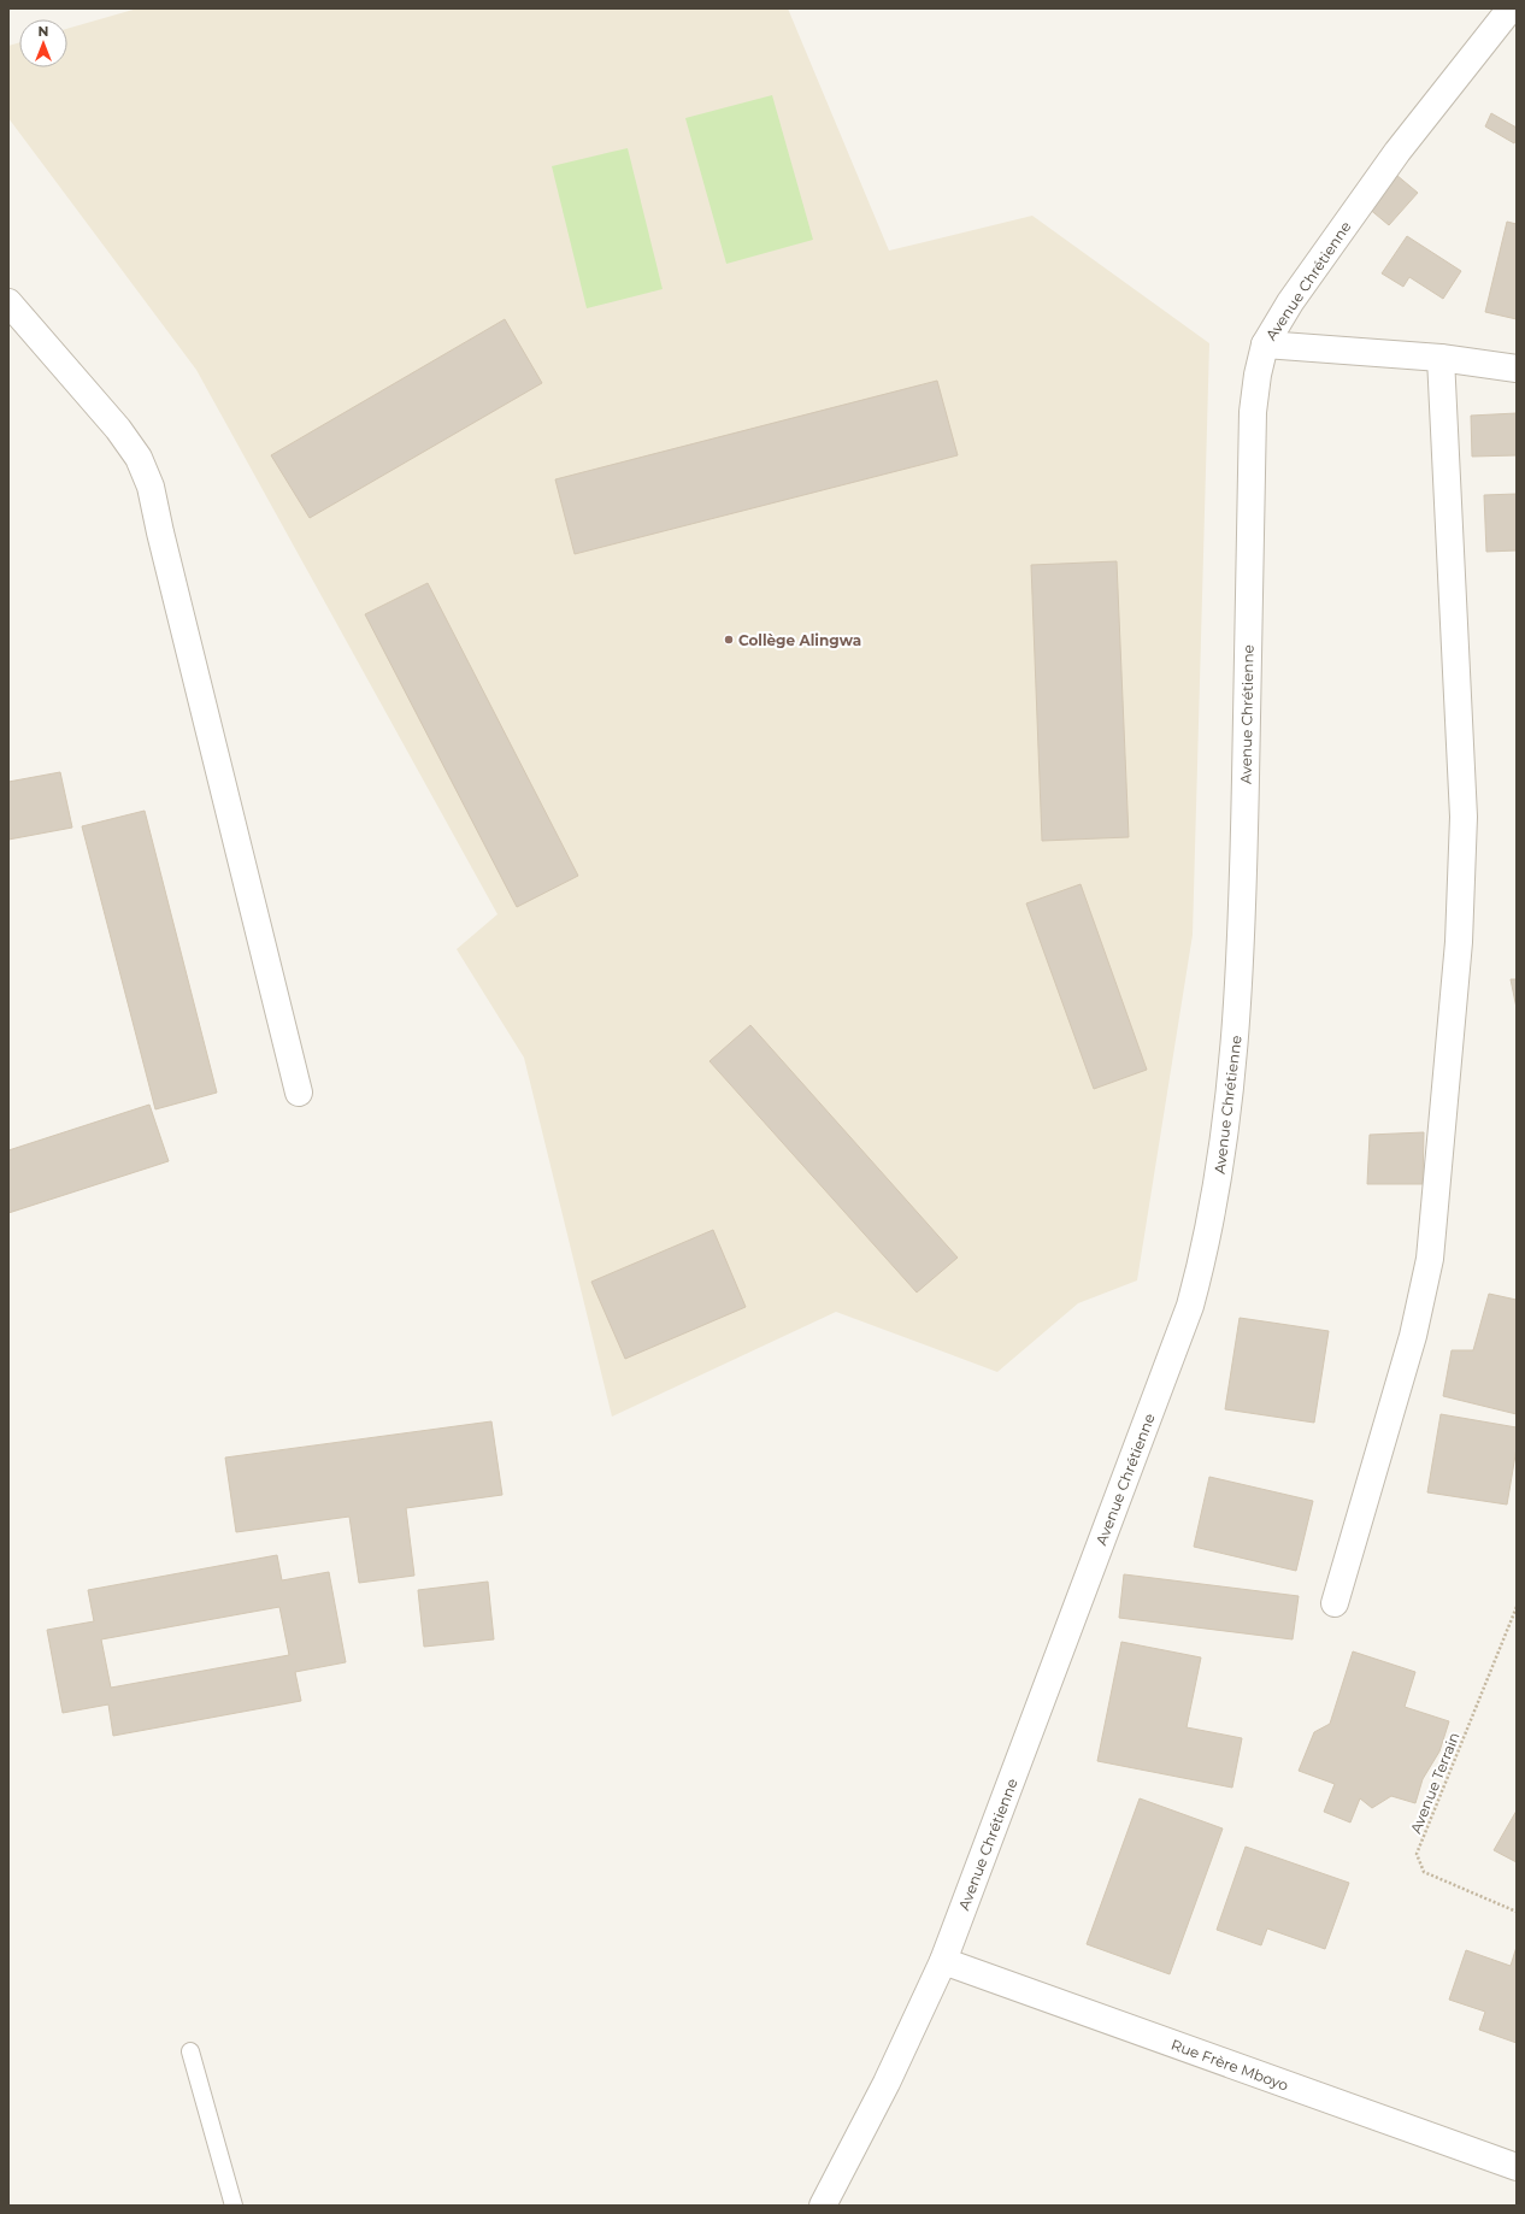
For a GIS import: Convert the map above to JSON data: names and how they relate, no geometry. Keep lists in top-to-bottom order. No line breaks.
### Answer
{"streets":{"street":["Avenue Chrétienne","Rue Frère Mboyo"],"path":["Avenue Terrain"]},"crossings":[["Avenue Chrétienne","Rue Frère Mboyo"]],"places":["Collège Alingwa"],"north":"top"}
